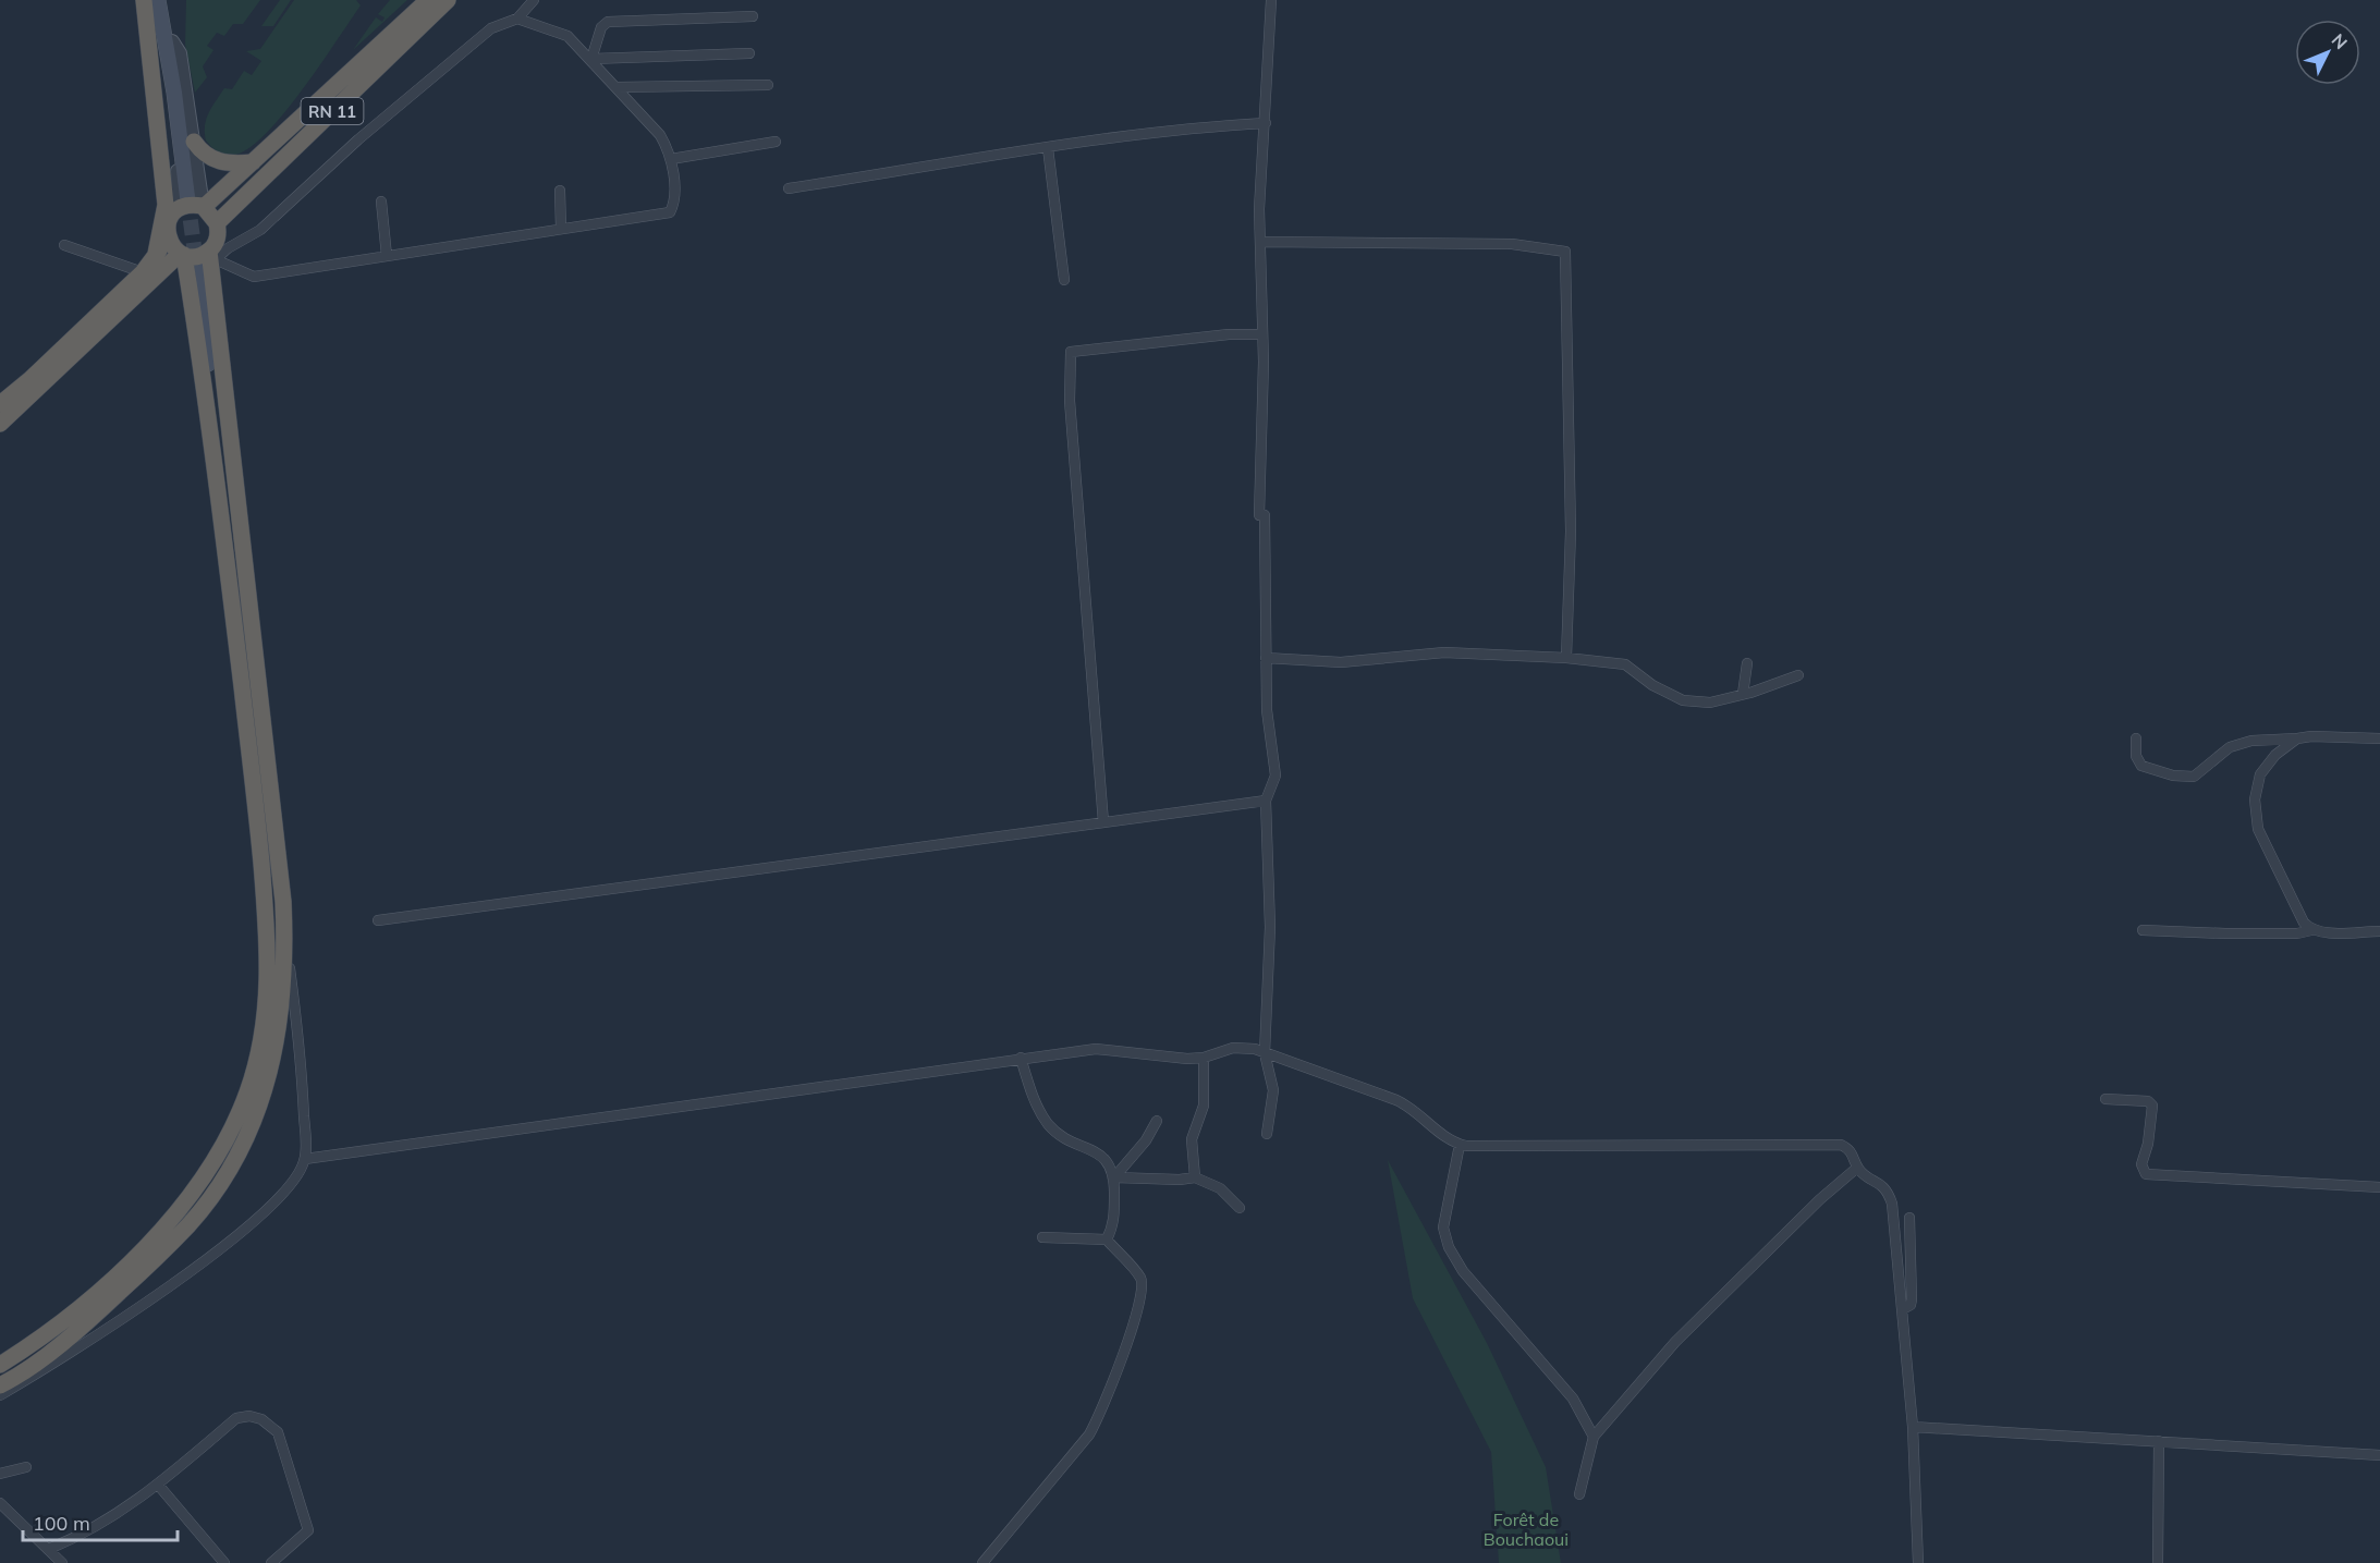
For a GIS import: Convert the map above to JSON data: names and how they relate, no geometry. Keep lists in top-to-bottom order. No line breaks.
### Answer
{"streets":{"highway":["RN 11"]},"parks":["Forêt de Bouchaoui"],"scale_bar":"100 m","north":"top right"}
